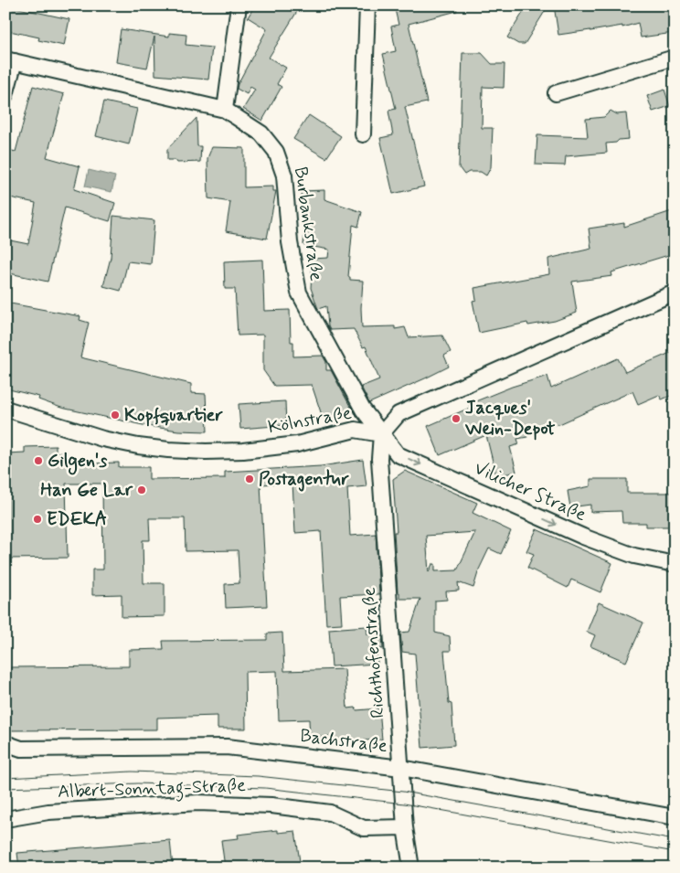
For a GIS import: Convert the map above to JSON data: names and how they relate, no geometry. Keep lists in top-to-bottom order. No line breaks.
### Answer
{"streets":{"street":["Burbankstraße","Kölnstraße","Vilicher Straße","Richthofenstraße","Bachstraße","Albert-Sonntag-Straße"]},"crossings":[["Burbankstraße","Kölnstraße"],["Burbankstraße","Vilicher Straße"],["Burbankstraße","Richthofenstraße"],["Kölnstraße","Vilicher Straße"],["Kölnstraße","Richthofenstraße"],["Vilicher Straße","Richthofenstraße"],["Richthofenstraße","Bachstraße"],["Richthofenstraße","Albert-Sonntag-Straße"]],"one_way":["Vilicher Straße"],"places":["Kopfquartier","Jacques' Wein-Depot","Gilgen's","Postagentur","Han Ge Lar","EDEKA"]}
